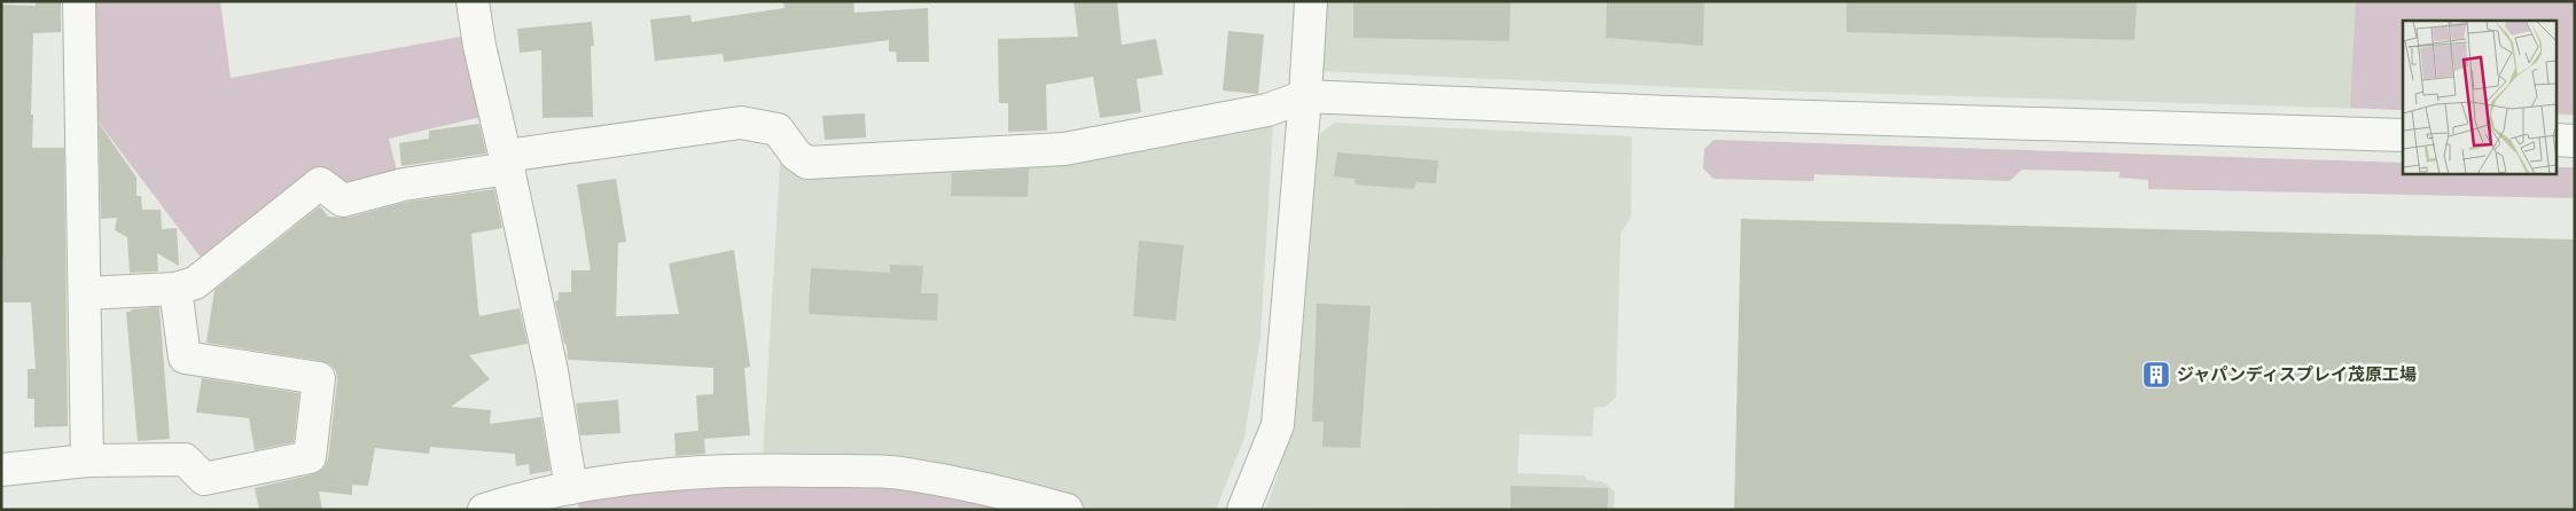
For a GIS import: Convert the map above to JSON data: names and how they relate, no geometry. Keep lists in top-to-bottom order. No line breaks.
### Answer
{"places":{"building":["ジャパンディスプレイ茂原工場"]}}
